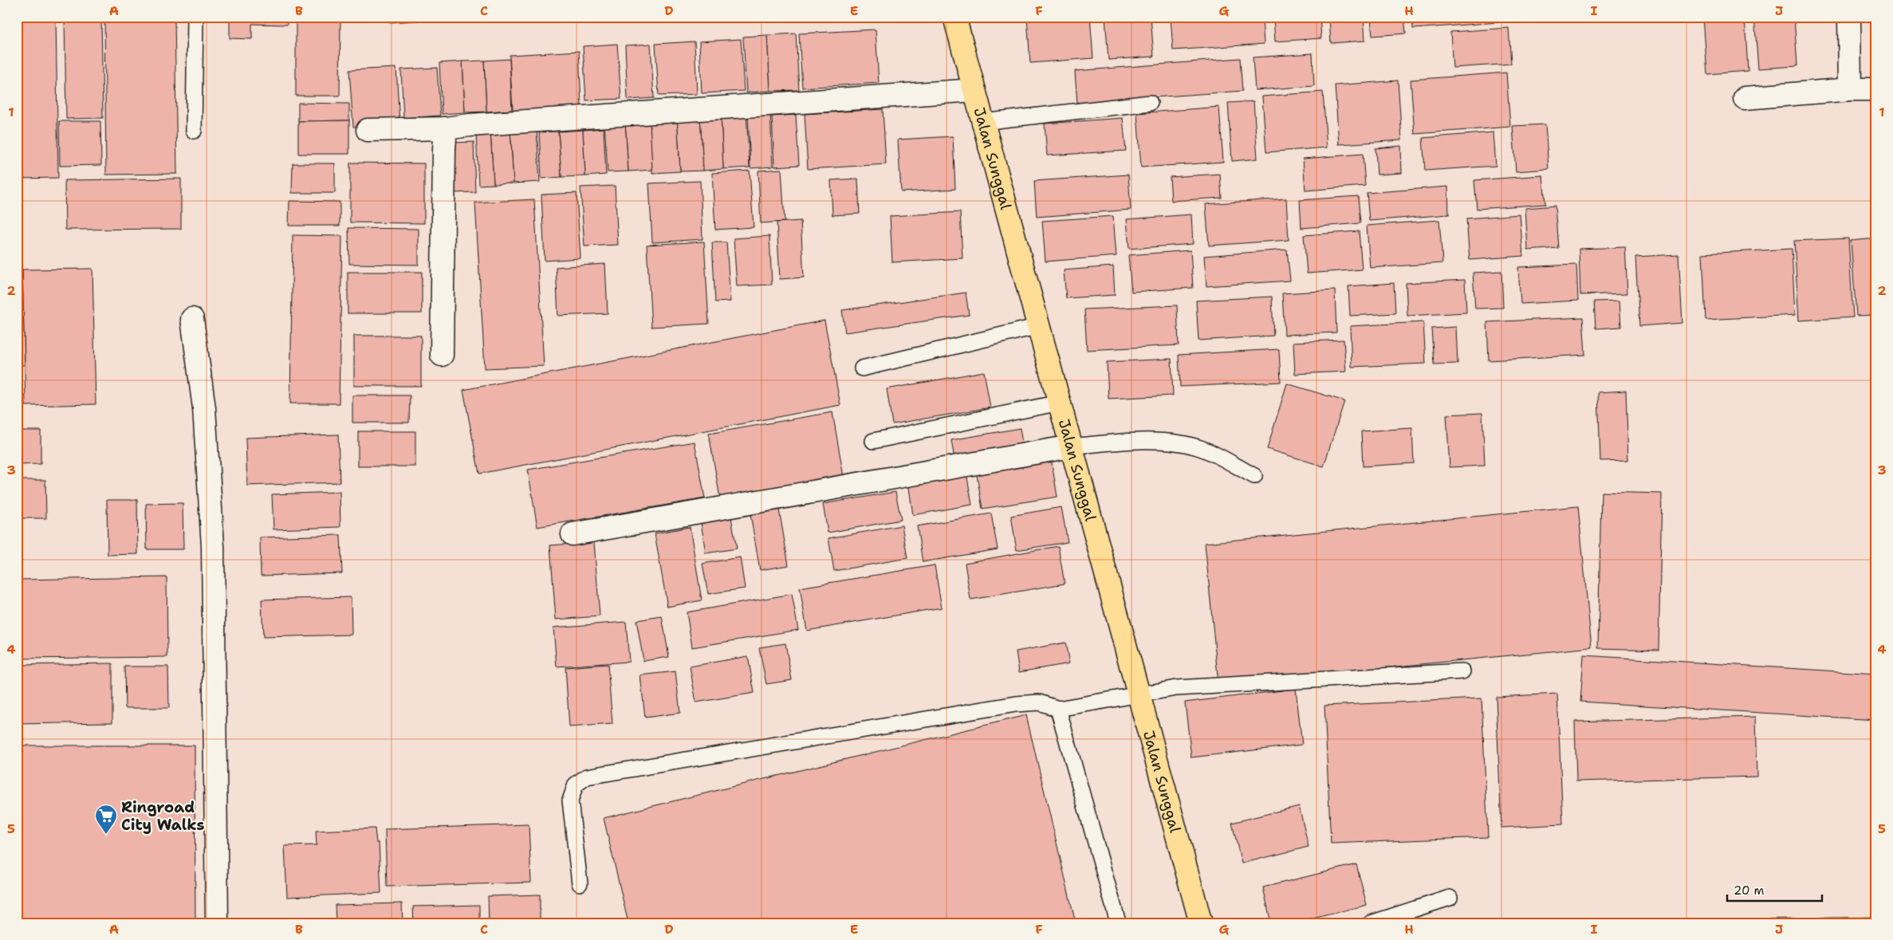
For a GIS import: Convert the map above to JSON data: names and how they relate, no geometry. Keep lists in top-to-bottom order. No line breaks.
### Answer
{"streets":{"main road":["Jalan Sunggal"]},"places":{"supermarket":["Ringroad City Walks"]},"scale_bar":"20 m","grid":{"columns":["A","B","C","D","E","F","G","H","I","J"],"rows":["1","2","3","4","5"]}}
